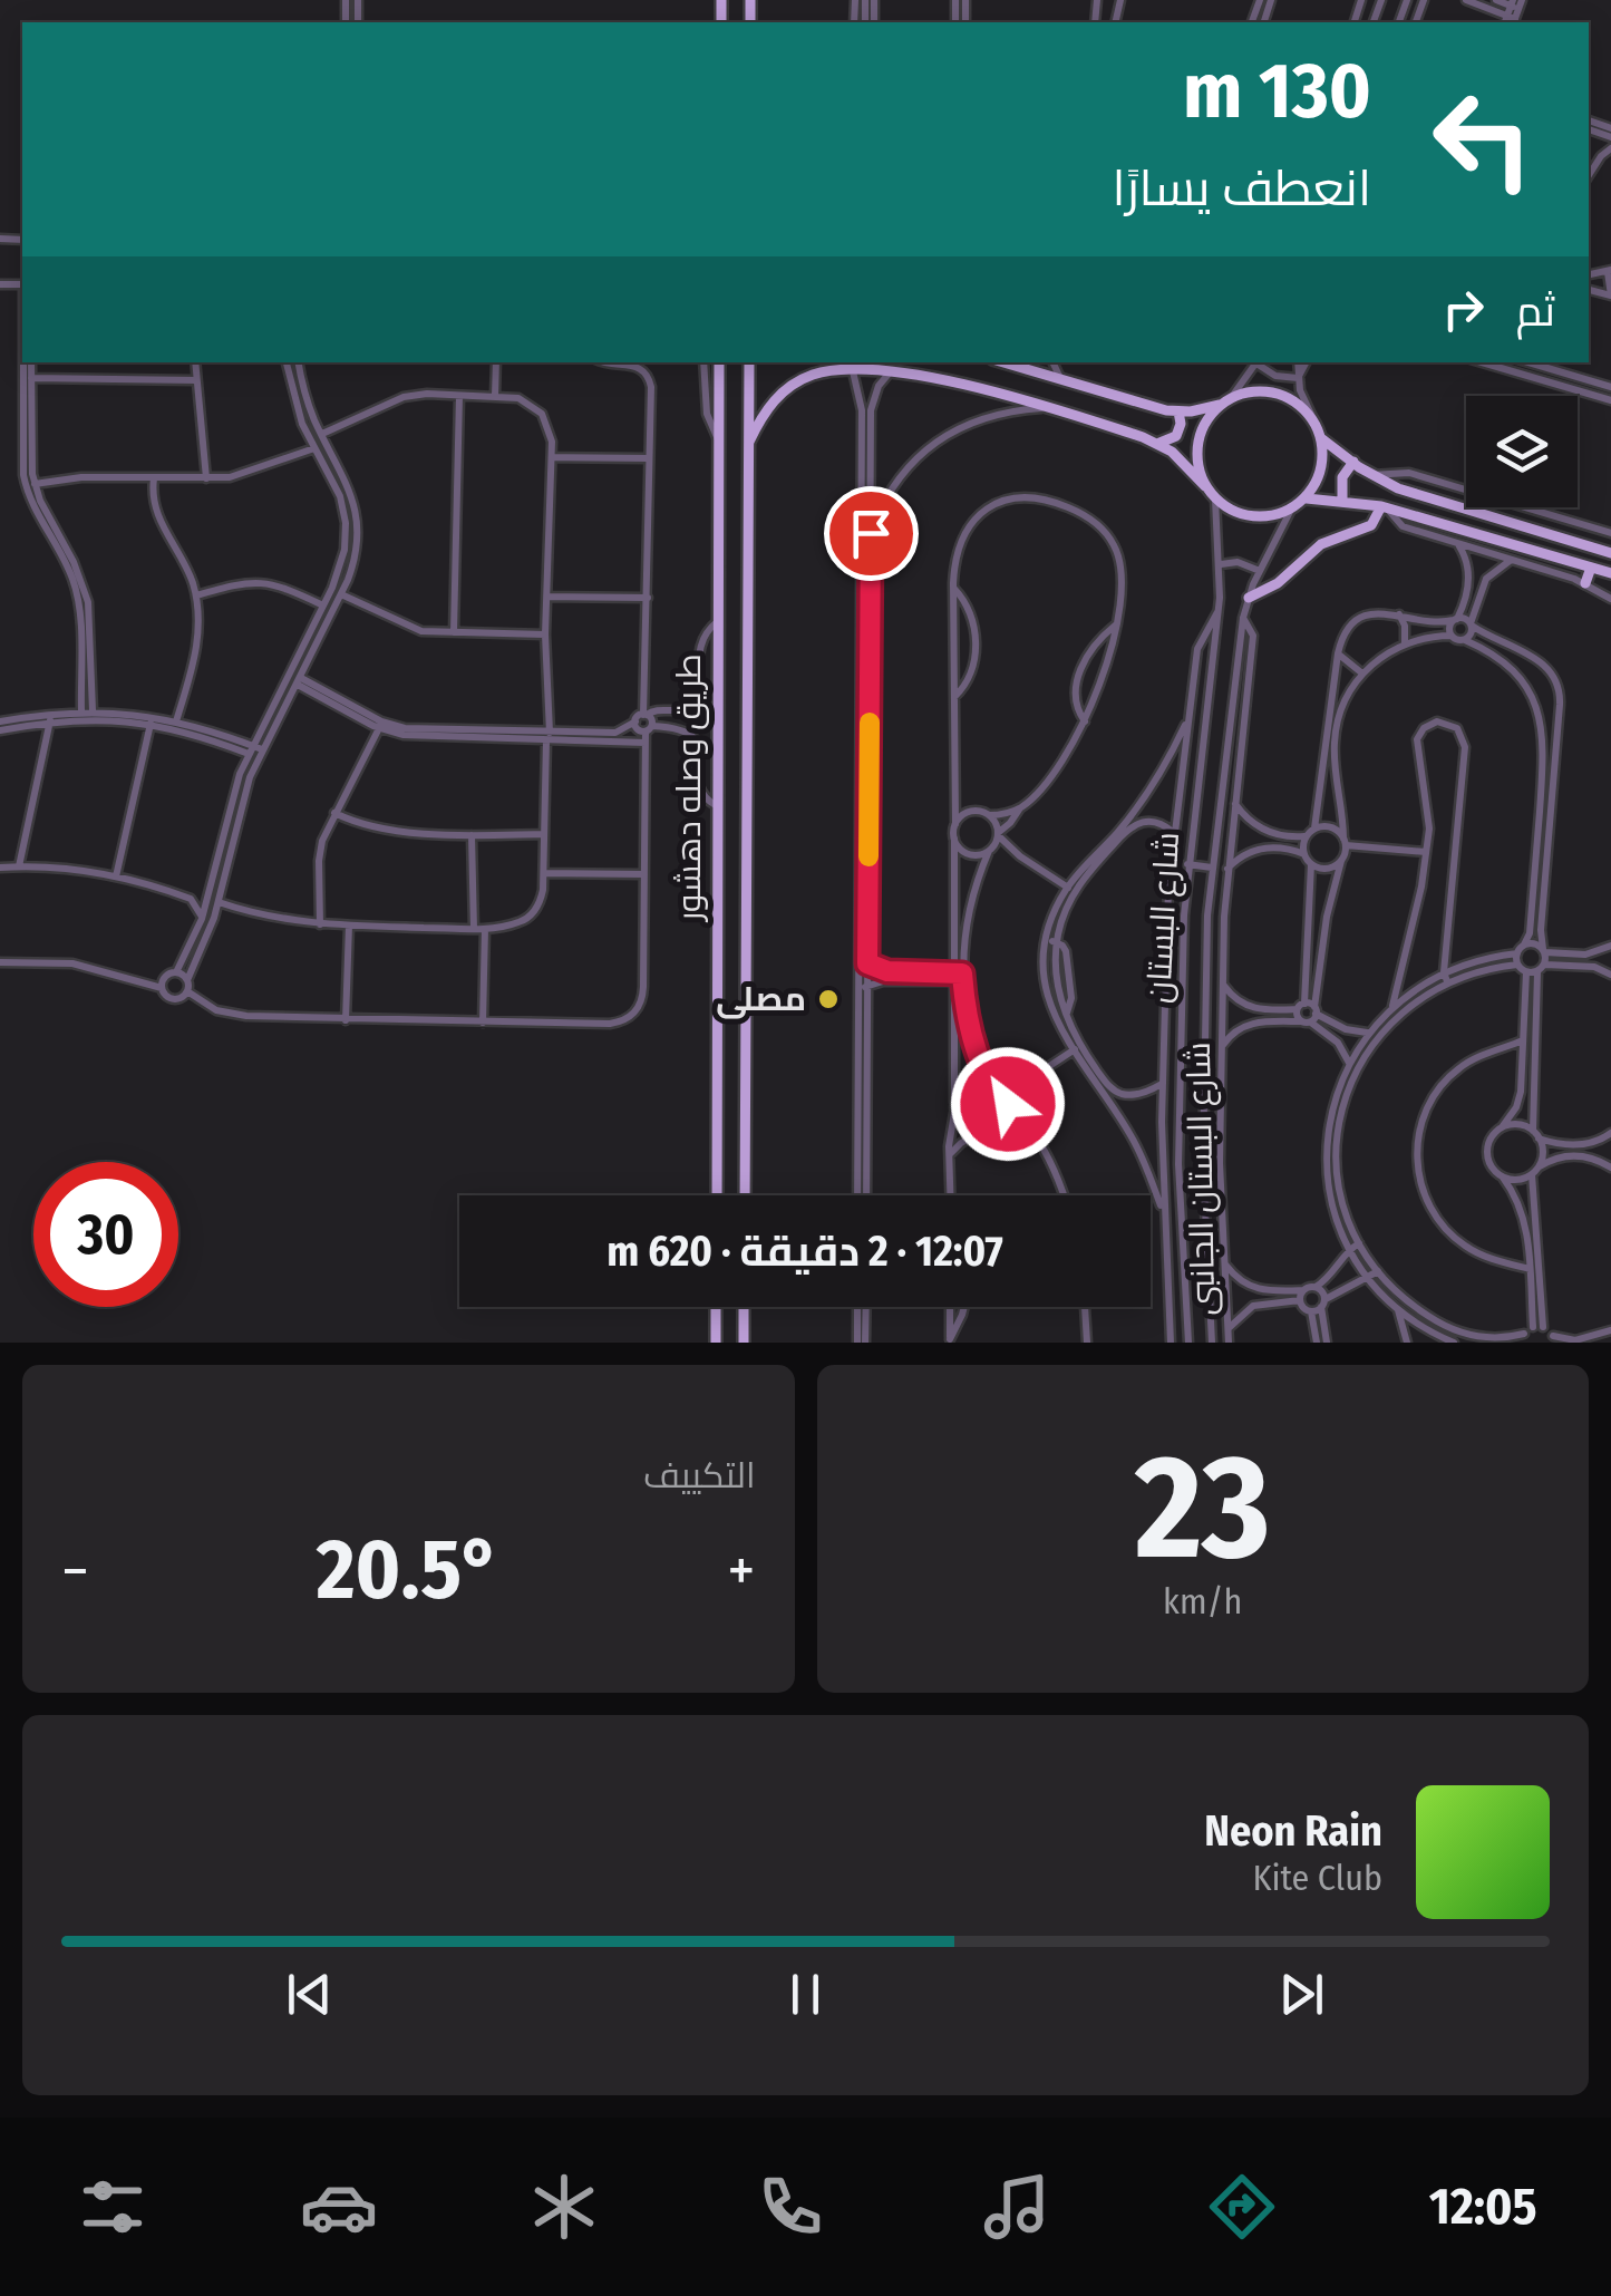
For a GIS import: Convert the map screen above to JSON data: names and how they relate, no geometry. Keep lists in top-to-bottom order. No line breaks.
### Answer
{"streets":{"main road":["طريق وصله دهشور"],"street":["شارع البستان","شارع البستان الجانبى"]},"crossings":[["شارع البستان","شارع البستان الجانبى"]],"places":["مصلى"],"page":{"turn":["130 m","انعطف يسارًا"],"then":"ثم","limit":"30","trip":"12:07 · 2 دقيقة · 620 m","tile":[["23","km/h"],"التكييف"],"heat":["−","20.5°","+"],"song":["Neon Rain","Kite Club"],"tabs":"12:05"}}
